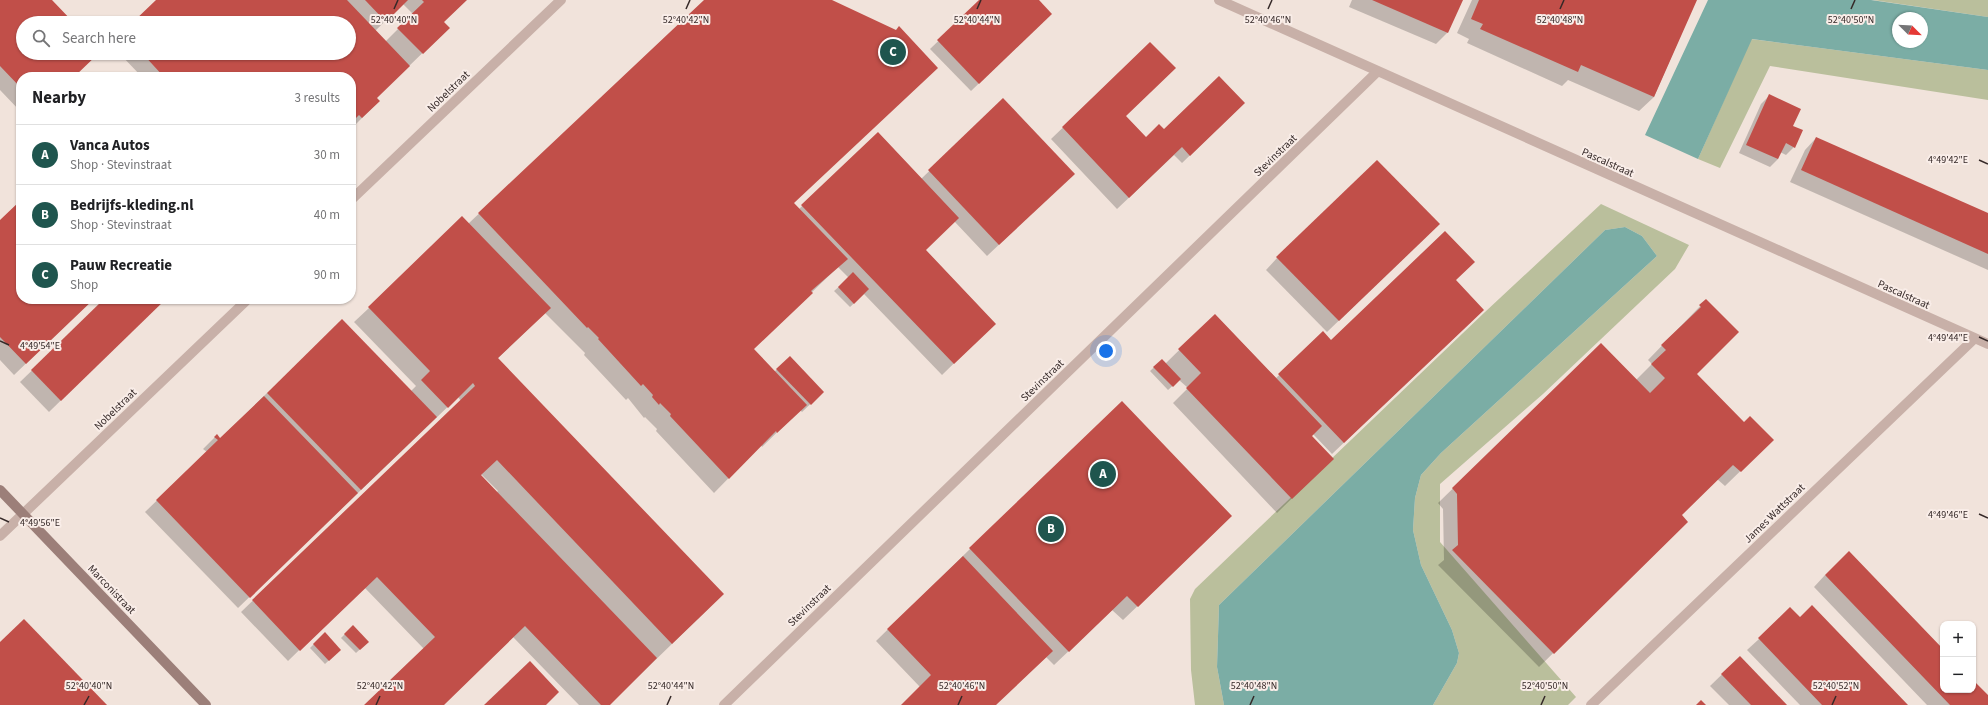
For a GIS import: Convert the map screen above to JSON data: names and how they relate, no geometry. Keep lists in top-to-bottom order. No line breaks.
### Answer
{"streets":{"street":["Nobelstraat","Stevinstraat","Pascalstraat","James Wattstraat","Marconistraat"]},"crossings":[["Nobelstraat","Marconistraat"],["Stevinstraat","Pascalstraat"],["Pascalstraat","James Wattstraat"]],"north":"bottom right","page":{"search":"Search here","pins":["C","A","B"],"heading":["Nearby","3 results"],"list":[{"mark":"A","name":"Vanca Autos","note":"Shop · Stevinstraat","value":"30 m"},{"mark":"B","name":"Bedrijfs-kleding.nl","note":"Shop · Stevinstraat","value":"40 m"},{"mark":"C","name":"Pauw Recreatie","note":"Shop","value":"90 m"}],"map_buttons":["+","−"]},"coordinates":["52°40'40\"N","52°40'42\"N","52°40'44\"N","52°40'46\"N","52°40'48\"N","52°40'50\"N","4°49'42\"E","4°49'44\"E","4°49'54\"E","4°49'46\"E","4°49'56\"E","52°40'52\"N"]}
